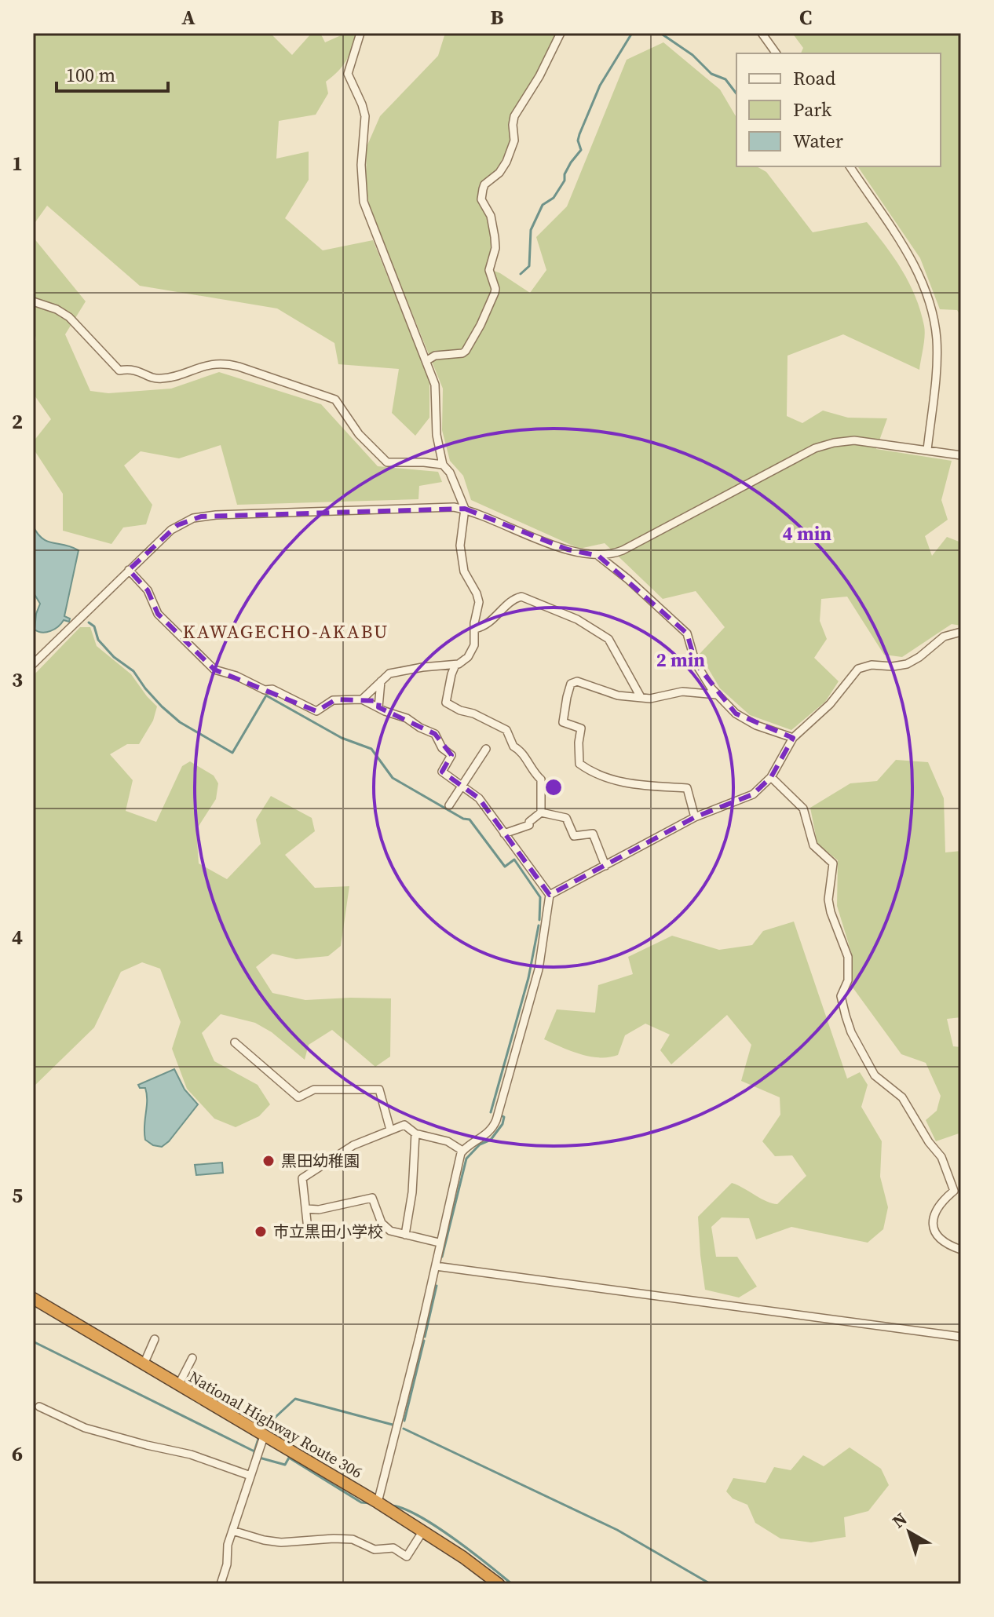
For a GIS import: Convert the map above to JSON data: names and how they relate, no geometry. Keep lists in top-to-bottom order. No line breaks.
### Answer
{"streets":{"highway":["National Highway Route 306"]},"districts":["KAWAGECHO-AKABU"],"places":["黒田幼稚園","市立黒田小学校"],"legend":["Road","Park","Water"],"scale_bar":"100 m","north":"top left","grid":{"columns":["A","B","C"],"rows":["1","2","3","4","5","6"]},"rings":["4 min","2 min"]}
